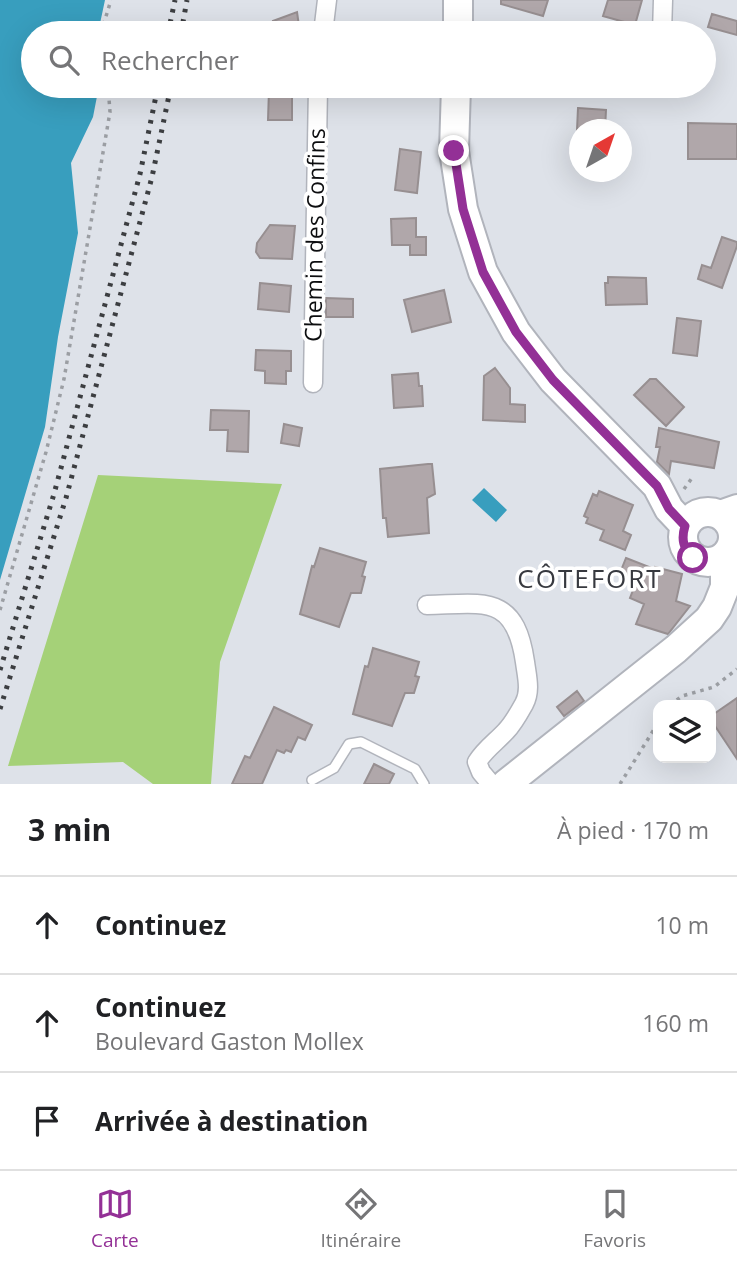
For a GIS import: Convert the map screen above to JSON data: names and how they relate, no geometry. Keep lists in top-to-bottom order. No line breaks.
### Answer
{"streets":{"street":["Chemin des Confins"]},"districts":["CÔTEFORT"],"north":"top right","page":{"search":"Rechercher","heading":["3 min","À pied · 170 m"],"list":[["Continuez","10 m"],["Continuez","Boulevard Gaston Mollex","160 m"],"Arrivée à destination"],"nav":["Carte","Itinéraire","Favoris"]}}
